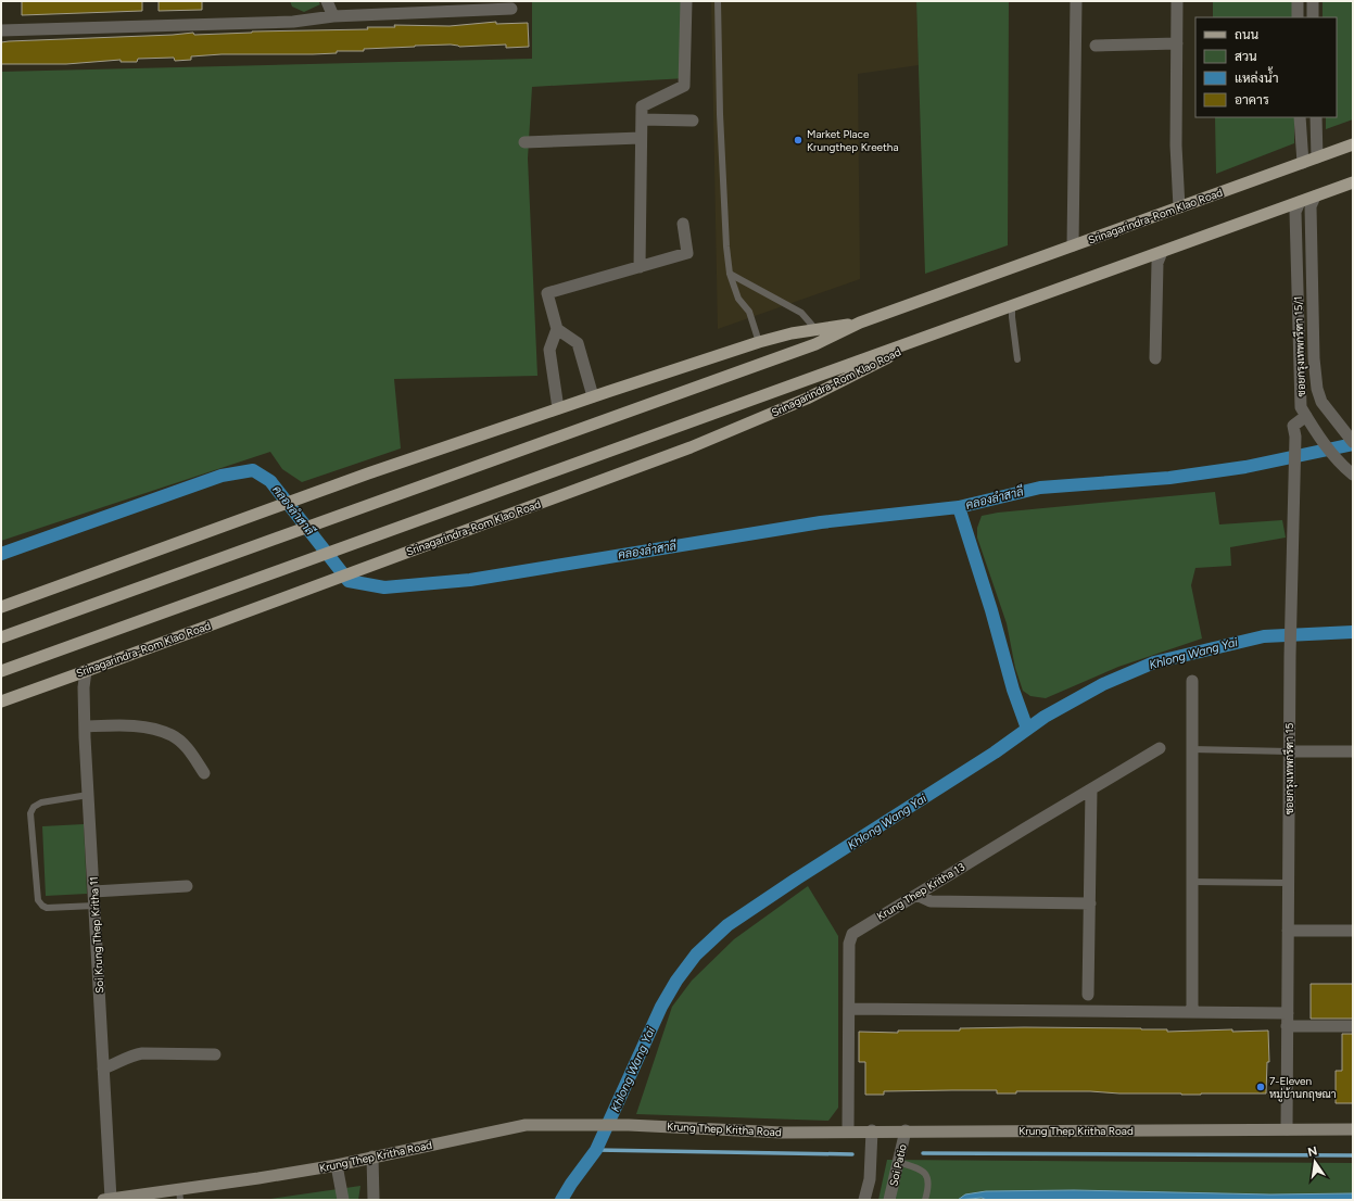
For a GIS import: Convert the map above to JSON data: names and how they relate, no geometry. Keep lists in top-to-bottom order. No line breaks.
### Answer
{"streets":{"main road":["Srinagarindra-Rom Klao Road","Krung Thep Kritha Road"],"street":["ซอยกรุงเทพกรีฑา 15/1","ซอยกรุงเทพกรีฑา 15","Krung Thep Kritha 13","Soi Krung Thep Kritha 11","Soi Patio"]},"crossings":[["Srinagarindra-Rom Klao Road","ซอยกรุงเทพกรีฑา 15/1"],["Srinagarindra-Rom Klao Road","Soi Krung Thep Kritha 11"],["ซอยกรุงเทพกรีฑา 15/1","ซอยกรุงเทพกรีฑา 15"],["ซอยกรุงเทพกรีฑา 15","Krung Thep Kritha Road"],["Krung Thep Kritha 13","Krung Thep Kritha Road"],["Soi Krung Thep Kritha 11","Krung Thep Kritha Road"],["Krung Thep Kritha Road","Soi Patio"]],"water":["คลองลำสาลี","Khlong Wang Yai"],"places":["Market Place Krungthep Kreetha","7-Eleven หมู่บ้านกฤษณา"],"legend":["ถนน","สวน","แหล่งน้ำ","อาคาร"],"north":"top"}
